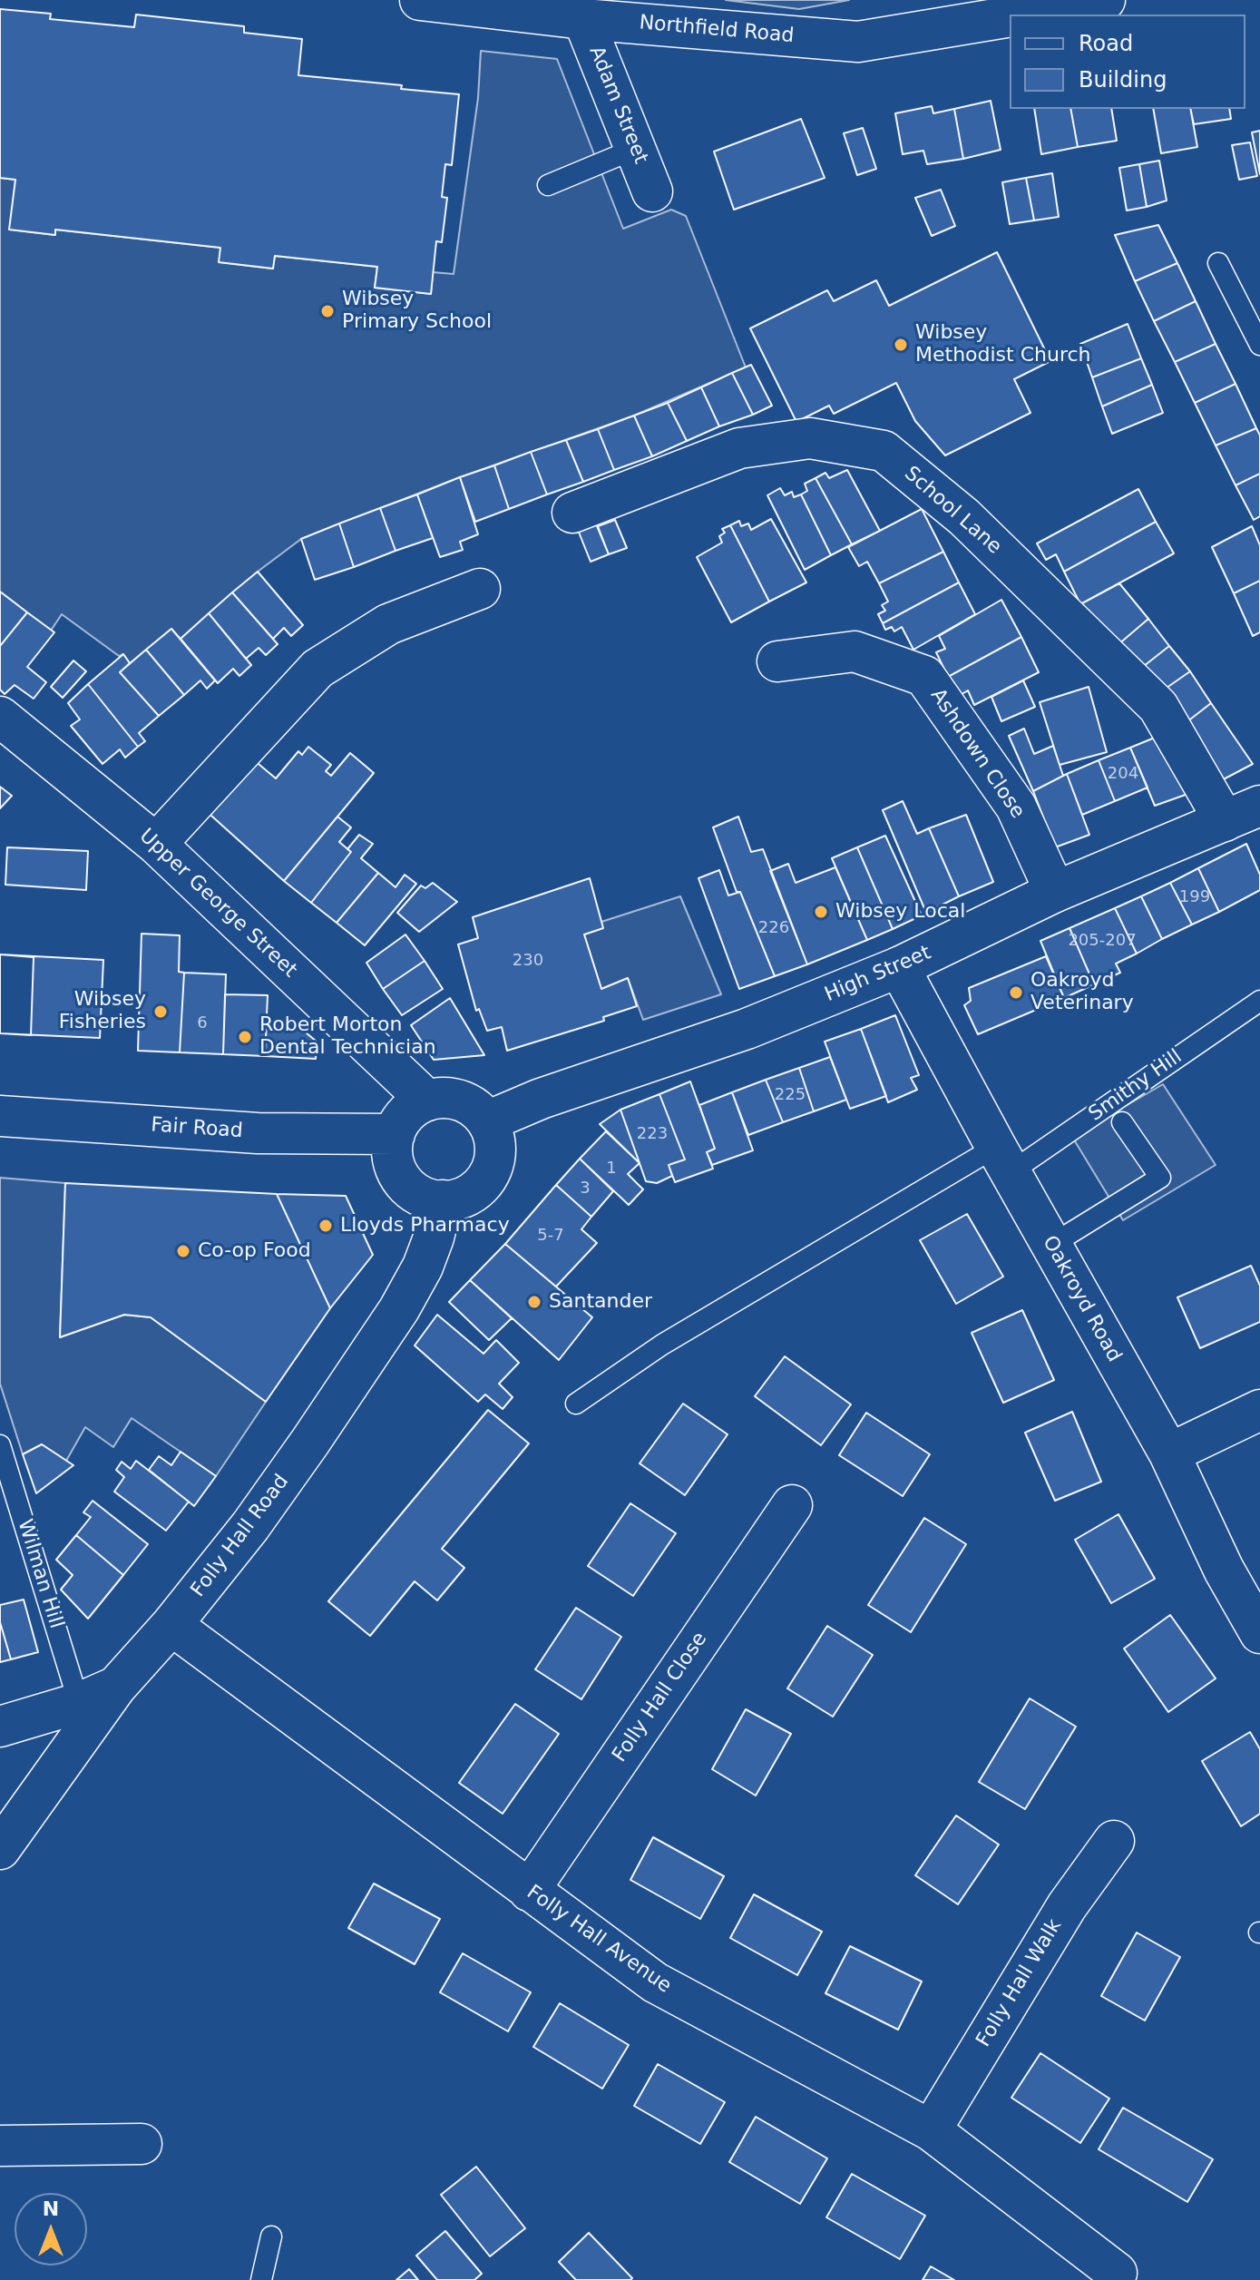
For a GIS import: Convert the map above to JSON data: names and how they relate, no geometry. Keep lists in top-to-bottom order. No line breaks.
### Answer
{"streets":{"street":["Northfield Road","Adam Street","School Lane","Ashdown Close","Upper George Street","High Street","Fair Road","Oakroyd Road","Folly Hall Road","Folly Hall Close","Folly Hall Avenue","Folly Hall Walk"],"lane":["Smithy Hill","Wilman Hill"]},"crossings":[["Northfield Road","Adam Street"],["School Lane","High Street"],["Ashdown Close","High Street"],["Upper George Street","High Street"],["Upper George Street","Fair Road"],["Upper George Street","Folly Hall Road"],["High Street","Fair Road"],["High Street","Oakroyd Road"],["High Street","Folly Hall Road"],["Smithy Hill","Oakroyd Road"],["Fair Road","Folly Hall Road"],["Folly Hall Road","Folly Hall Avenue"],["Folly Hall Close","Folly Hall Avenue"],["Folly Hall Avenue","Folly Hall Walk"]],"places":["Wibsey Primary School","Wibsey Methodist Church","Wibsey Local","Oakroyd Veterinary","Wibsey Fisheries","Robert Morton Dental Technician","Lloyds Pharmacy","Co-op Food","Santander"],"house_numbers":["204","199","226","205-207","230","6","225","223","1","3","5-7"],"legend":["Road","Building"],"north":"top"}
